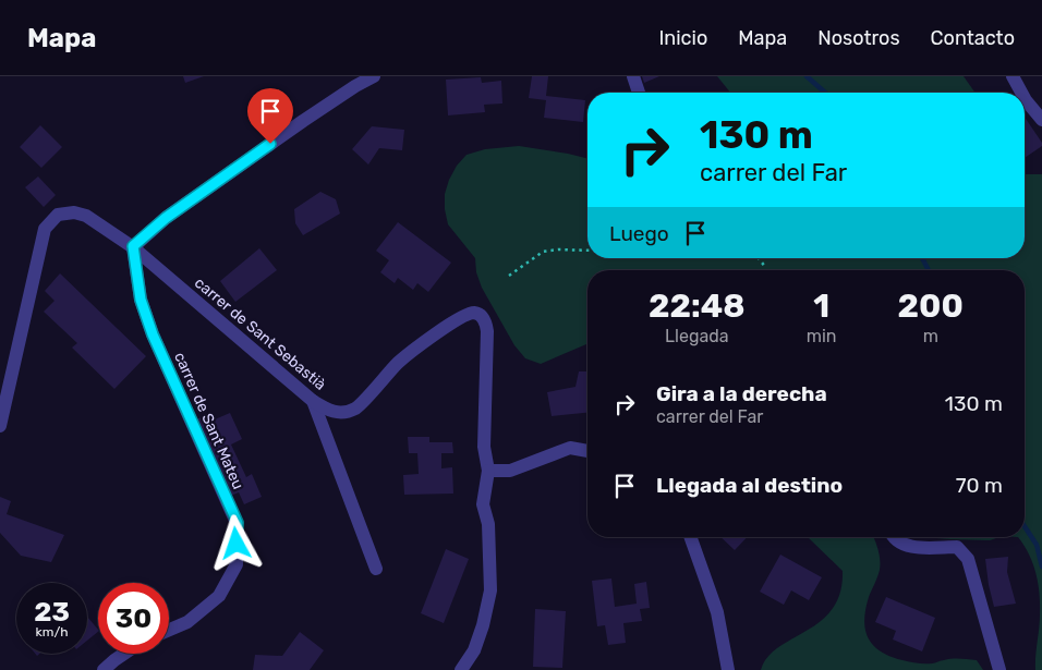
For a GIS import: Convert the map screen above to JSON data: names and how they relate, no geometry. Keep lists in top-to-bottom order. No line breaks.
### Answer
{"streets":{"street":["carrer de Sant Sebastià","carrer de Sant Mateu"]},"crossings":[["carrer de Sant Sebastià","carrer de Sant Mateu"]],"page":{"header":"Mapa","nav":["Inicio","Mapa","Nosotros","Contacto"],"turn":["130 m","carrer del Far"],"then":"Luego","eta":["22:48","Llegada","1","min","200","m"],"list":[{"name":"Gira a la derecha","note":"carrer del Far","value":"130 m"},{"name":"Llegada al destino","value":"70 m"}],"speed":"23 km/h","limit":"30"}}
